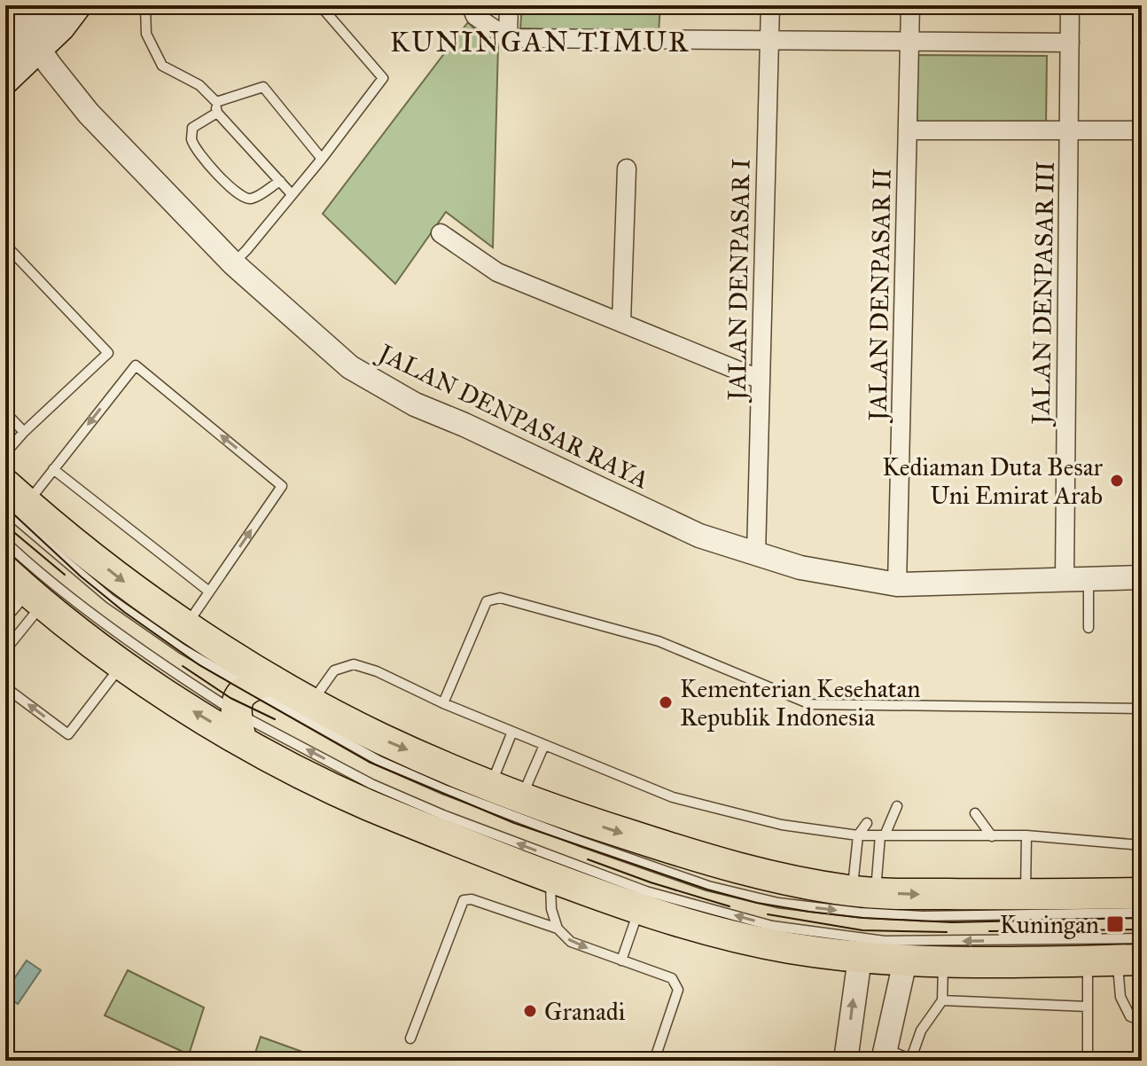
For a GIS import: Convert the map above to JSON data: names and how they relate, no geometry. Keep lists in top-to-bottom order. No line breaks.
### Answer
{"streets":{"street":["JALAN DENPASAR I","JALAN DENPASAR III","JALAN DENPASAR II","JALAN DENPASAR RAYA"]},"crossings":[["JALAN DENPASAR I","JALAN DENPASAR RAYA"],["JALAN DENPASAR III","JALAN DENPASAR RAYA"],["JALAN DENPASAR II","JALAN DENPASAR RAYA"]],"districts":["KUNINGAN TIMUR"],"places":{"other":["Kediaman Duta Besar Uni Emirat Arab","Kementerian Kesehatan Republik Indonesia","Granadi"],"transit":["Kuningan"]}}
